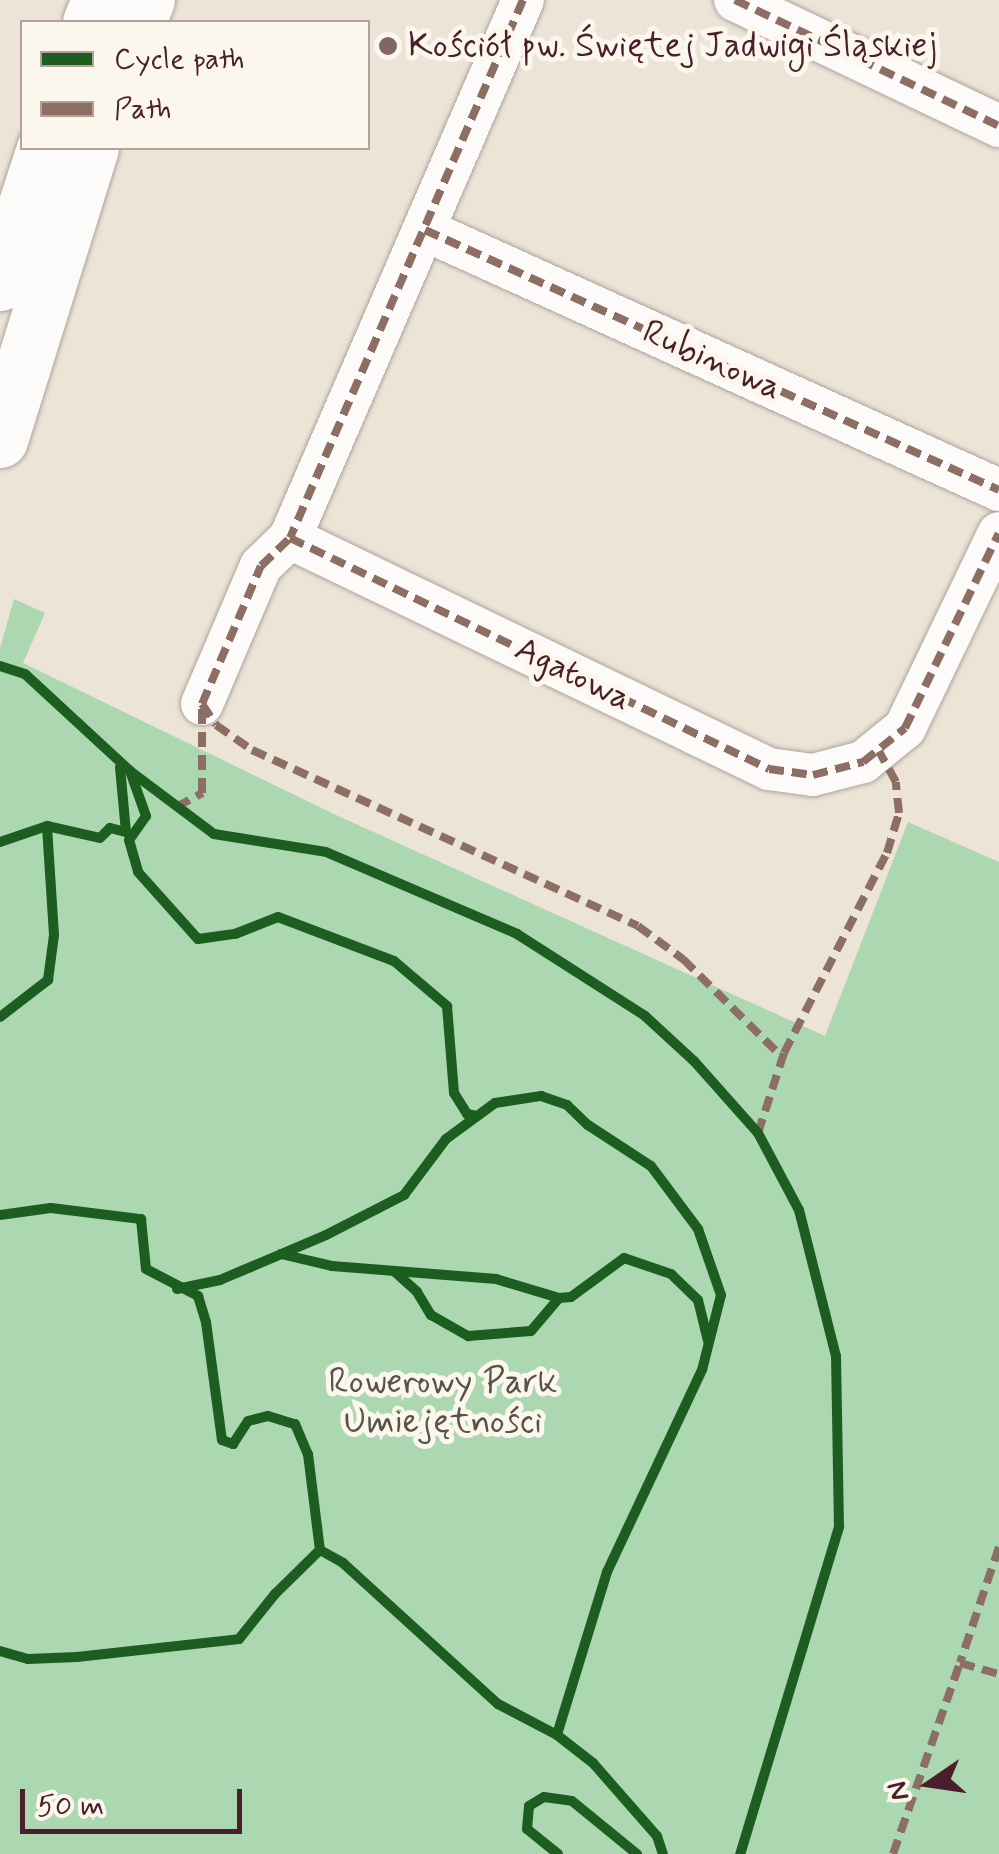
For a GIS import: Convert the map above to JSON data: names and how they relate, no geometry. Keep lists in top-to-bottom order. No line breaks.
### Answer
{"streets":{"street":["Rubinowa","Agatowa"]},"parks":["Rowerowy Park Umiejętności"],"places":["Kościół pw. Świętej Jadwigi Śląskiej"],"legend":["Cycle path","Path"],"scale_bar":"50 m","north":"left"}
